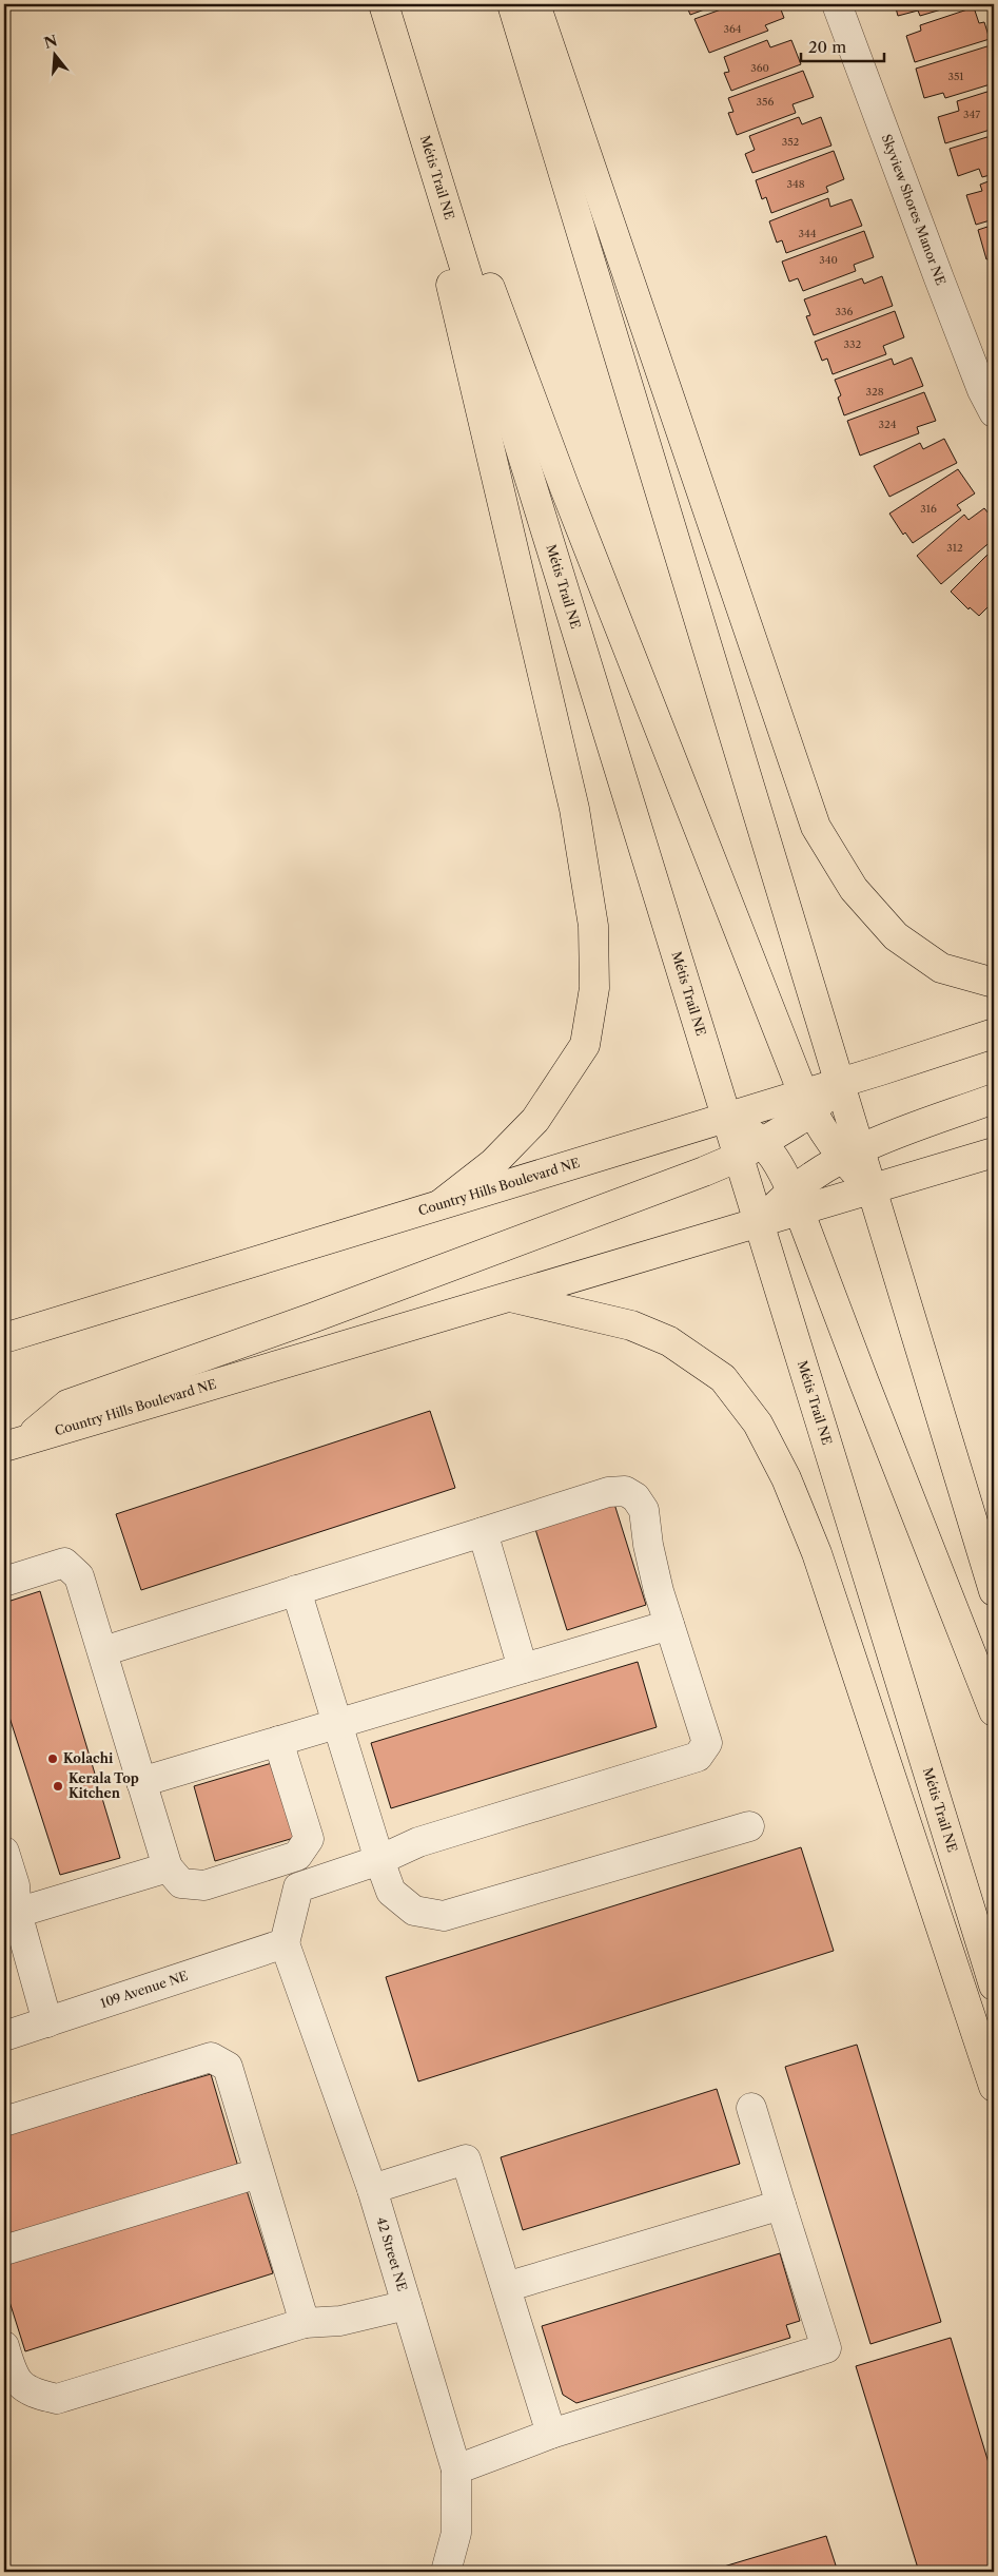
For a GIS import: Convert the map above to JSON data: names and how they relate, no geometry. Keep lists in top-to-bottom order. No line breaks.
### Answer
{"streets":{"main road":["Métis Trail NE","Country Hills Boulevard NE"],"street":["Skyview Shores Manor NE","109 Avenue NE","42 Street NE"]},"crossings":[["Métis Trail NE","Country Hills Boulevard NE"],["109 Avenue NE","42 Street NE"]],"places":["Kolachi","Kerala Top Kitchen"],"house_numbers":["364","360","351","356","347","352","348","344","340","336","332","328","324","316","312"],"scale_bar":"20 m","north":"top"}
